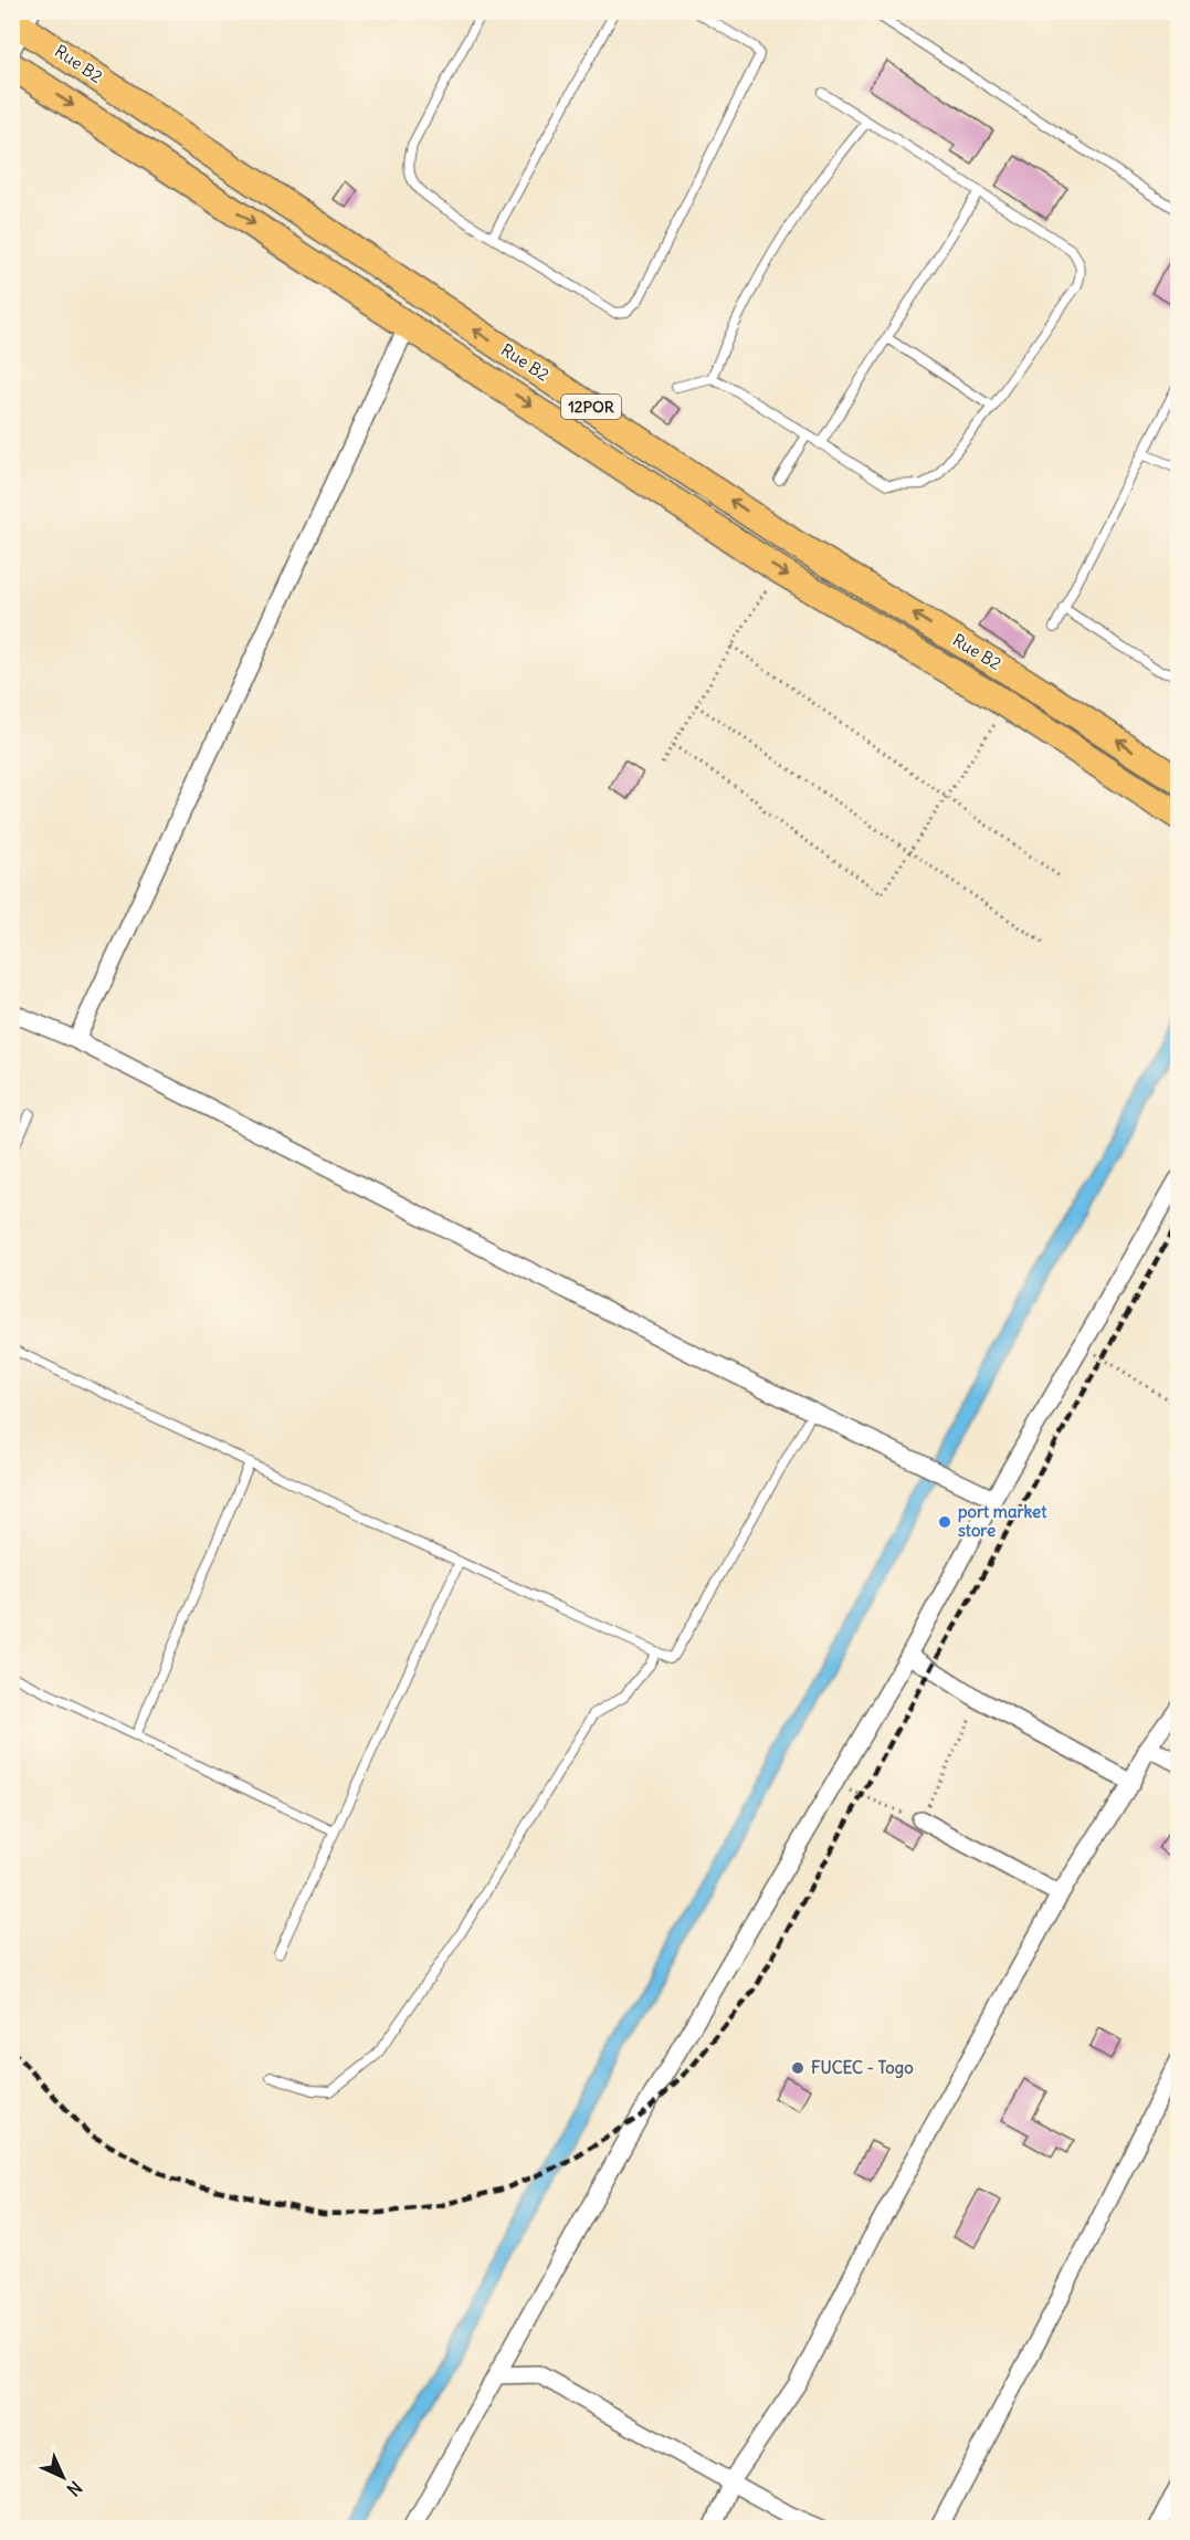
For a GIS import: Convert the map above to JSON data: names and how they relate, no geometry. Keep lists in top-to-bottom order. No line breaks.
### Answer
{"streets":{"main road":["Rue B2","12POR"]},"places":["port market store","FUCEC - Togo"],"north":"bottom right"}
